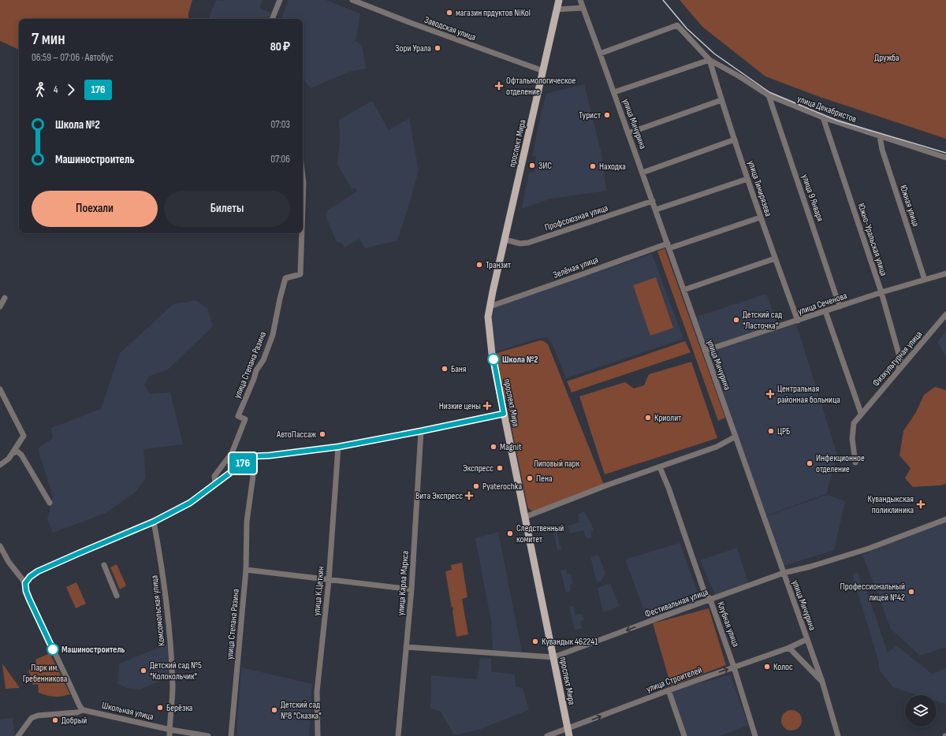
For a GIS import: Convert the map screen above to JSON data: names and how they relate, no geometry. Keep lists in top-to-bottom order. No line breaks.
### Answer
{"streets":{"main road":["проспект Мира"],"street":["Заводская улица","улица Декабристов","улица Мичурина","улица Тимирязева","улица 9 Января","Южная улица","Профсоюзная улица","Южно-Уральская улица","Зелёная улица","улица Сеченова","Физкультурная улица","улица Степана Разина","улица Карла Маркса","улица К.Цеткин","Фестивальная улица","Комсомольская улица","Клубная улица","улица Строителей","Школьная улица"]},"crossings":[["Заводская улица","проспект Мира"],["улица Декабристов","улица Тимирязева"],["улица Декабристов","улица 9 Января"],["улица Декабристов","Южная улица"],["улица Декабристов","Южно-Уральская улица"],["улица Мичурина","Профсоюзная улица"],["улица Мичурина","Зелёная улица"],["улица Мичурина","улица Сеченова"],["улица Мичурина","Фестивальная улица"],["улица Мичурина","улица Строителей"],["проспект Мира","Профсоюзная улица"],["проспект Мира","Зелёная улица"],["проспект Мира","Фестивальная улица"],["проспект Мира","улица Строителей"],["улица Тимирязева","Зелёная улица"],["улица Тимирязева","улица Сеченова"],["улица 9 Января","улица Сеченова"],["Южная улица","улица Сеченова"],["Южно-Уральская улица","улица Сеченова"],["Южно-Уральская улица","Физкультурная улица"],["улица Карла Маркса","Фестивальная улица"],["Фестивальная улица","Клубная улица"],["Комсомольская улица","Школьная улица"],["Клубная улица","улица Строителей"]],"one_way":["улица Строителей"],"parks":["Дружба","Липовый парк","Парк им. Гребенникова"],"places":{"other":["магазин прдуктов NiKol","Зори Урала","Турист","ЗИС","Находка","Транзит","Детский сад \"Ласточка\"","Школа №2","Баня","Криолит","ЦРБ","АвтоПассаж","Magnit","Инфекционное отделение","Экспресс","Пена","Pyaterochka","Следственный комитет","Профессиональный лицей №42","Кувандык 462241","Машиностроитель","Колос","Детский сад №5 \"Колокольчик\"","Берёзка","Детский сад №8 \"Сказка\"","Добрый"],"health":["Офтальмологическое отделение","Центральная районная больница","Низкие цены","Вита Экспресс","Кувандыкская поликлиника"]},"lines":["bus line 176"],"page":{"on_map":"176","heading":["7 мин","06:59 – 07:06 · Автобус","80 ₽"],"legs":["4","176"],"list":[{"name":"Школа №2","value":"07:03"},{"name":"Машиностроитель","value":"07:06"}],"buttons":["Поехали","Билеты"]}}
